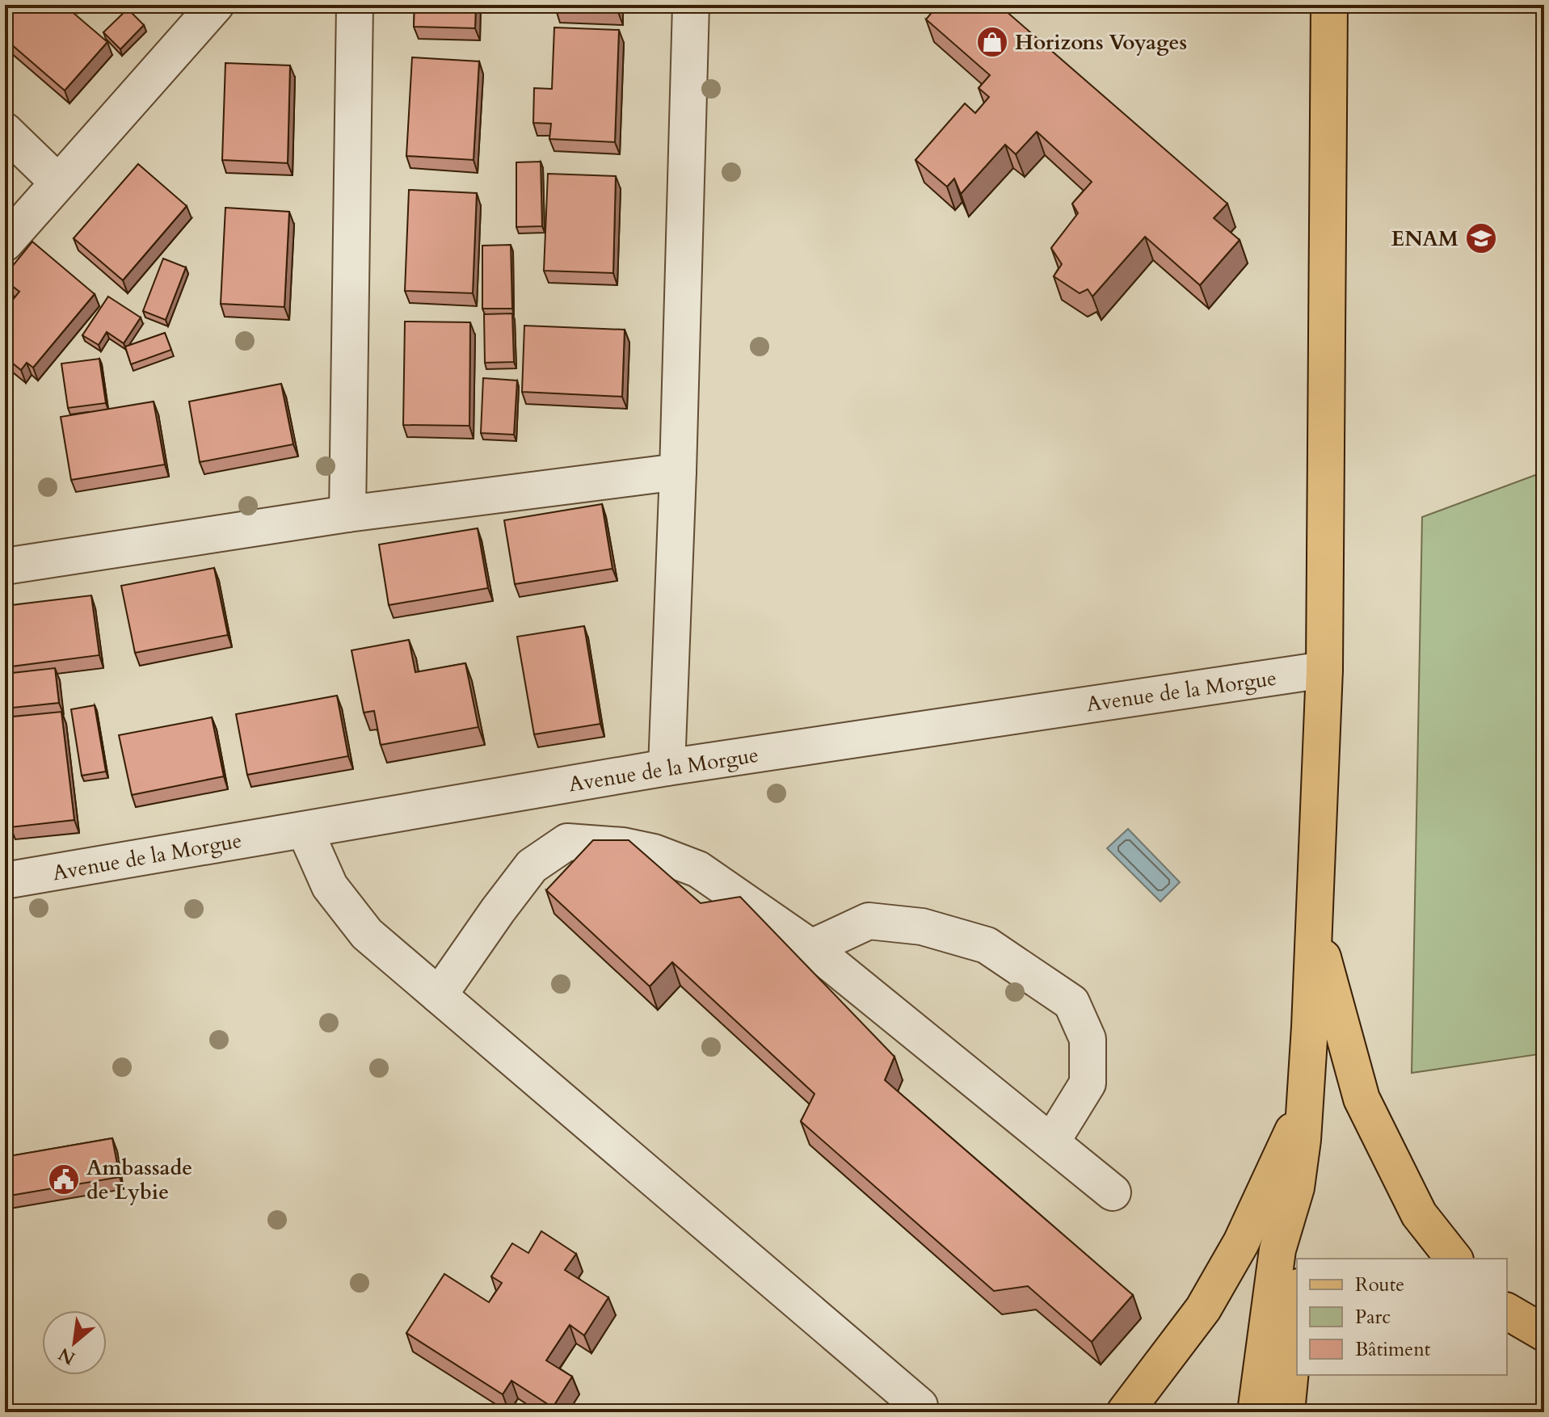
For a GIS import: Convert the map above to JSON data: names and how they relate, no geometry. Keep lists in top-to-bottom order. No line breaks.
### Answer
{"streets":{"street":["Avenue de la Morgue"]},"places":{"shop":["Horizons Voyages"],"school or university":["ENAM"],"public building":["Ambassade de Lybie"]},"legend":["Route","Parc","Bâtiment"],"north":"bottom left"}
